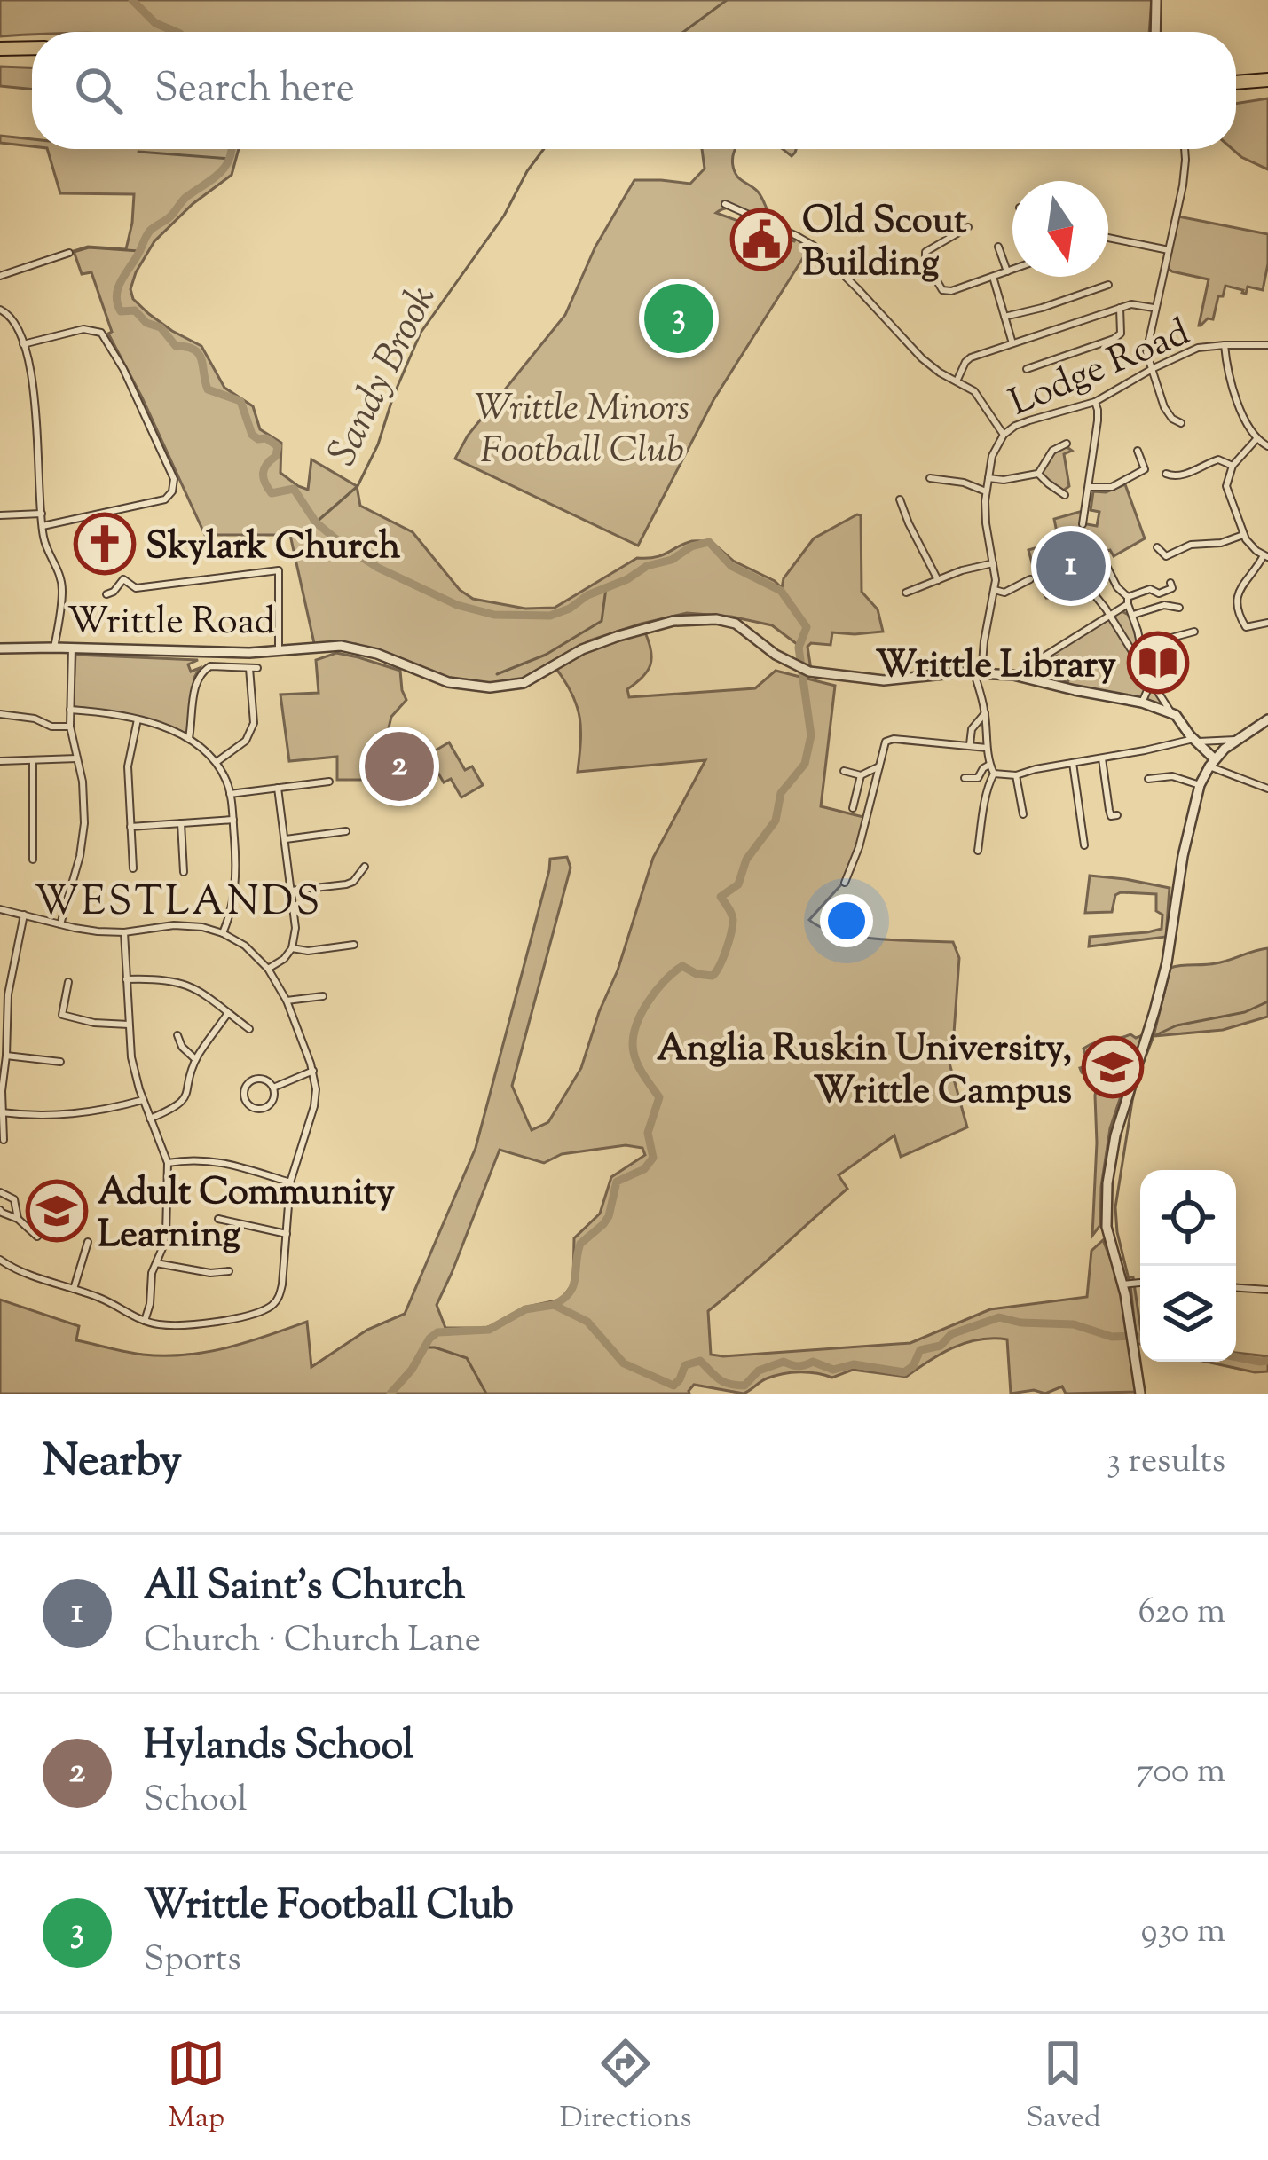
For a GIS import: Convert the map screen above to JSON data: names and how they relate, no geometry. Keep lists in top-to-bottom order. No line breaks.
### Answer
{"streets":{"street":["Lodge Road","Writtle Road"]},"crossings":[["Lodge Road","Writtle Road"]],"districts":["WESTLANDS"],"water":["Sandy Brook"],"parks":["Writtle Minors Football Club"],"places":{"public building":["Old Scout Building"],"church":["Skylark Church"],"library":["Writtle Library"],"school or university":["Anglia Ruskin University, Writtle Campus","Adult Community Learning"]},"north":"bottom","page":{"search":"Search here","pins":["3","1","2"],"heading":["Nearby","3 results"],"list":[{"mark":"1","name":"All Saint's Church","note":"Church · Church Lane","value":"620 m"},{"mark":"2","name":"Hylands School","note":"School","value":"700 m"},{"mark":"3","name":"Writtle Football Club","note":"Sports","value":"930 m"}],"nav":["Map","Directions","Saved"]}}
